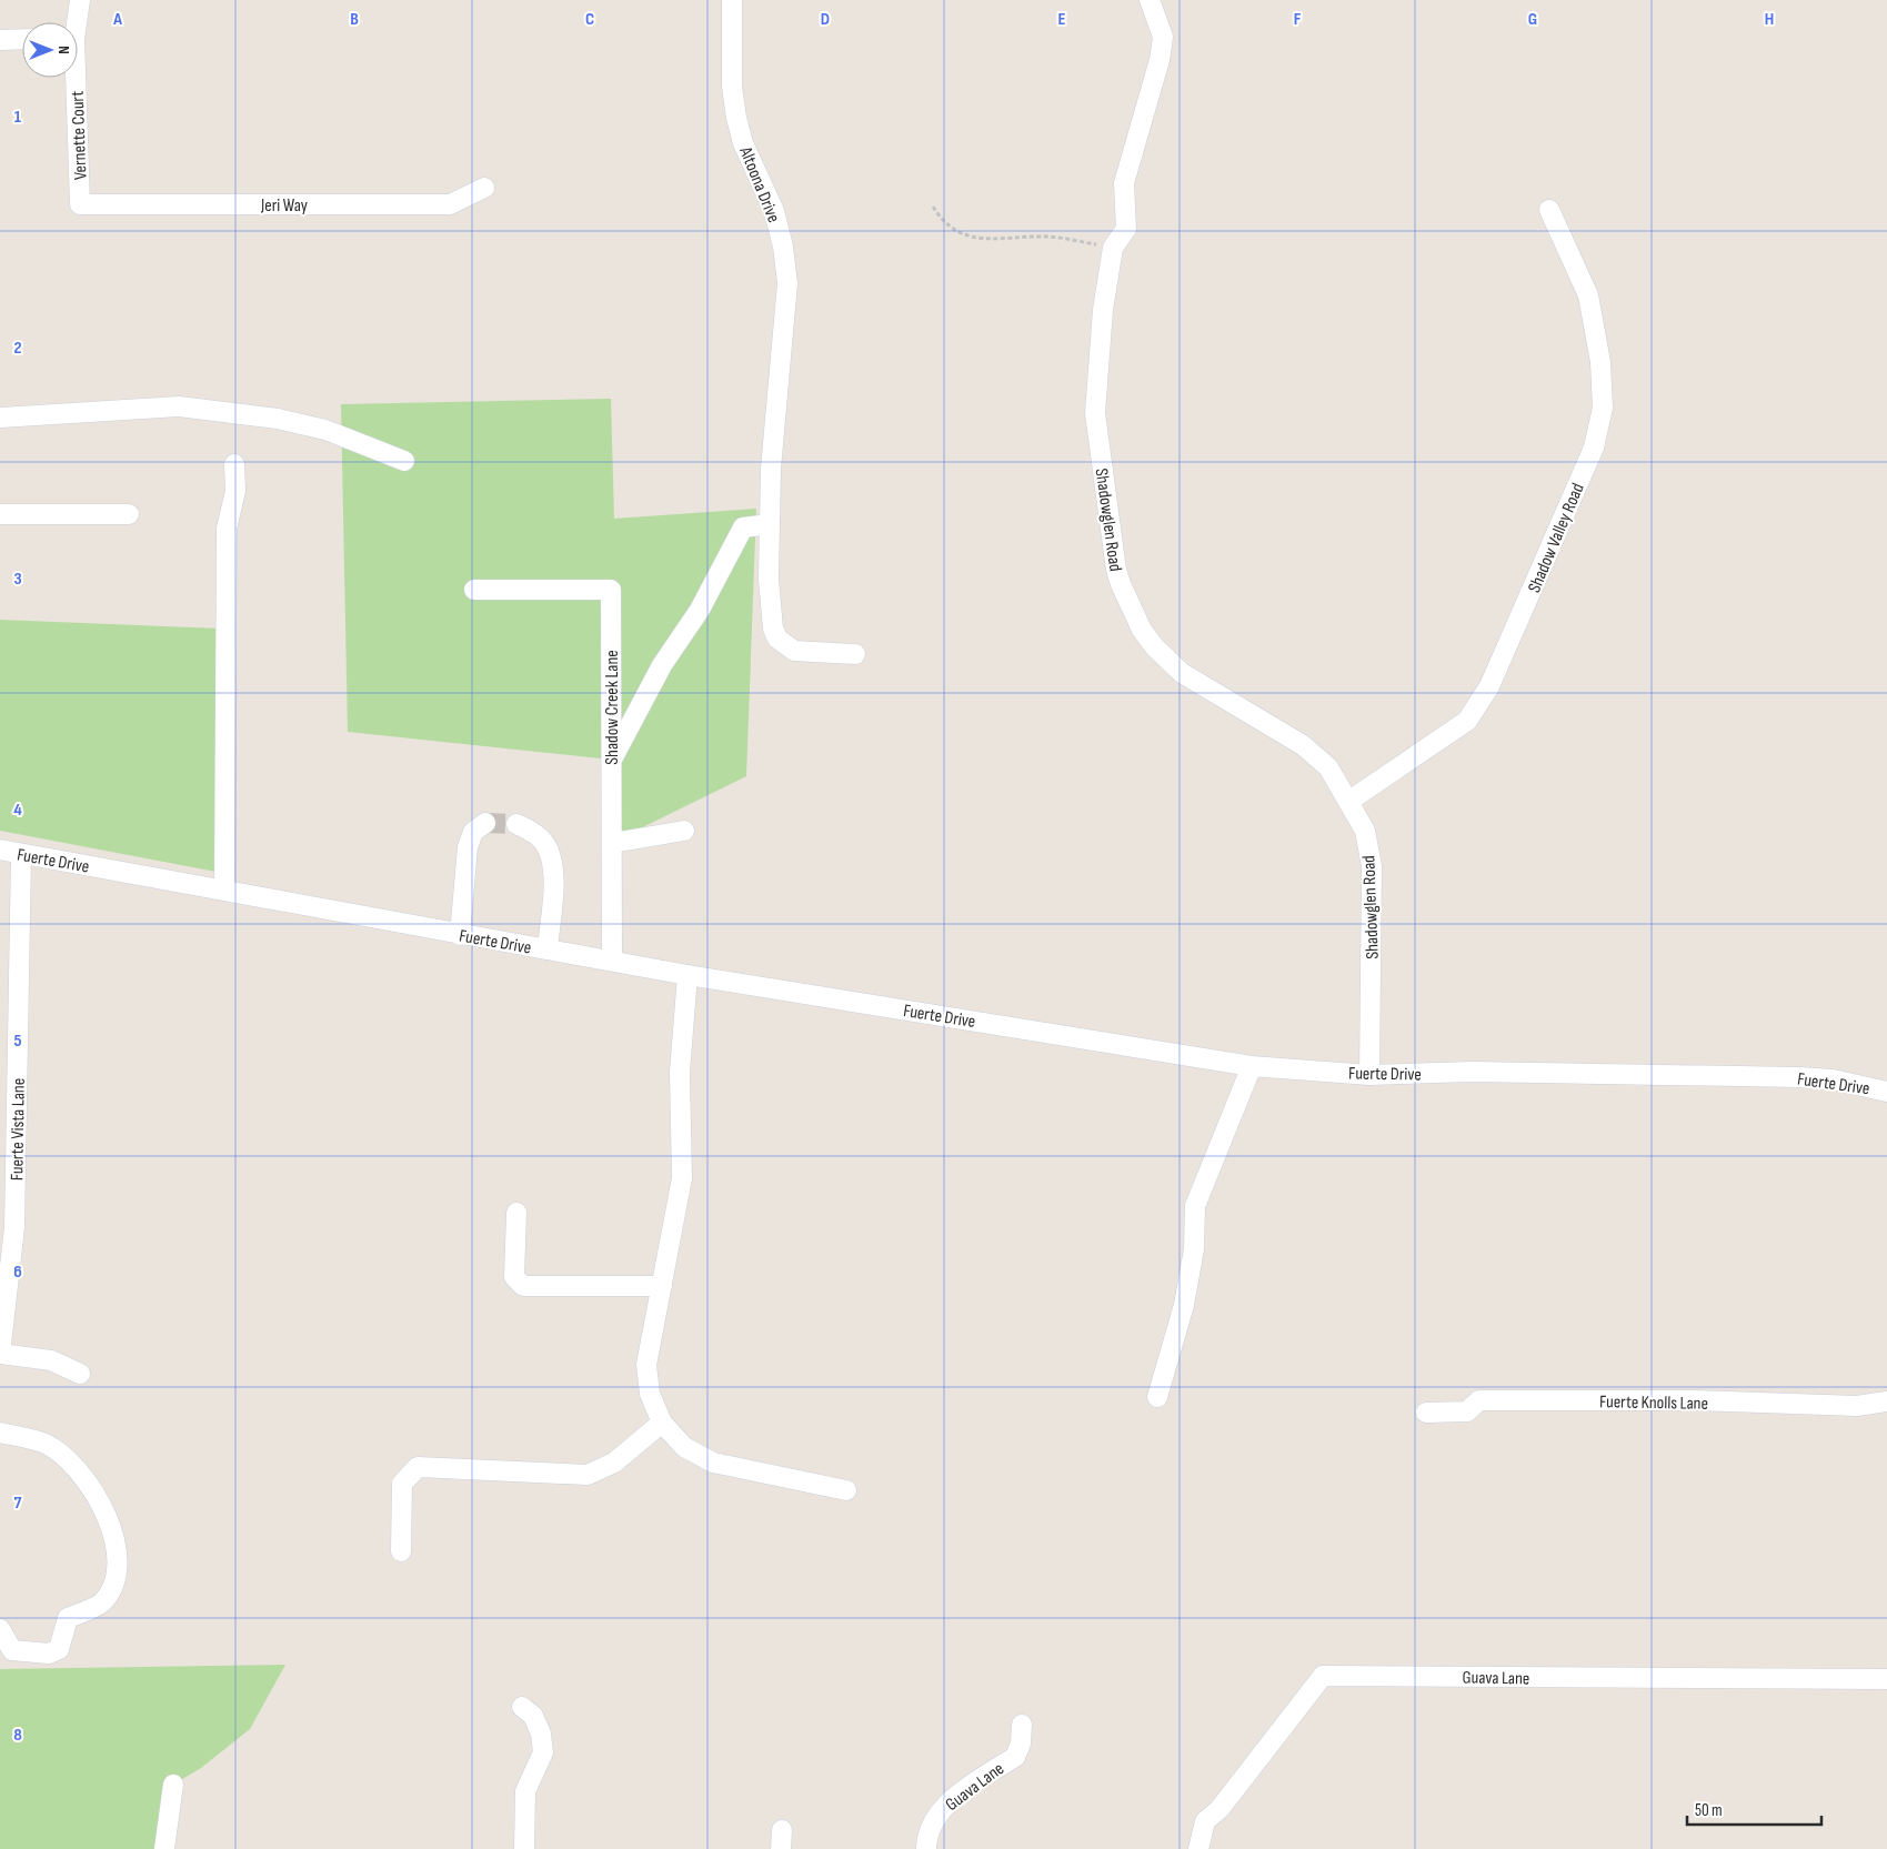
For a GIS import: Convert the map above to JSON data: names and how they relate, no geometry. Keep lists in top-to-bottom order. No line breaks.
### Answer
{"streets":{"street":["Vernette Court","Altoona Drive","Jeri Way","Shadowglen Road","Shadow Valley Road","Shadow Creek Lane","Fuerte Drive","Fuerte Vista Lane","Fuerte Knolls Lane","Guava Lane"]},"crossings":[["Vernette Court","Jeri Way"],["Shadowglen Road","Shadow Valley Road"],["Shadowglen Road","Fuerte Drive"],["Shadow Creek Lane","Fuerte Drive"],["Fuerte Drive","Fuerte Vista Lane"]],"scale_bar":"50 m","north":"right","grid":{"columns":["A","B","C","D","E","F","G","H"],"rows":["1","2","3","4","5","6","7","8"]}}
